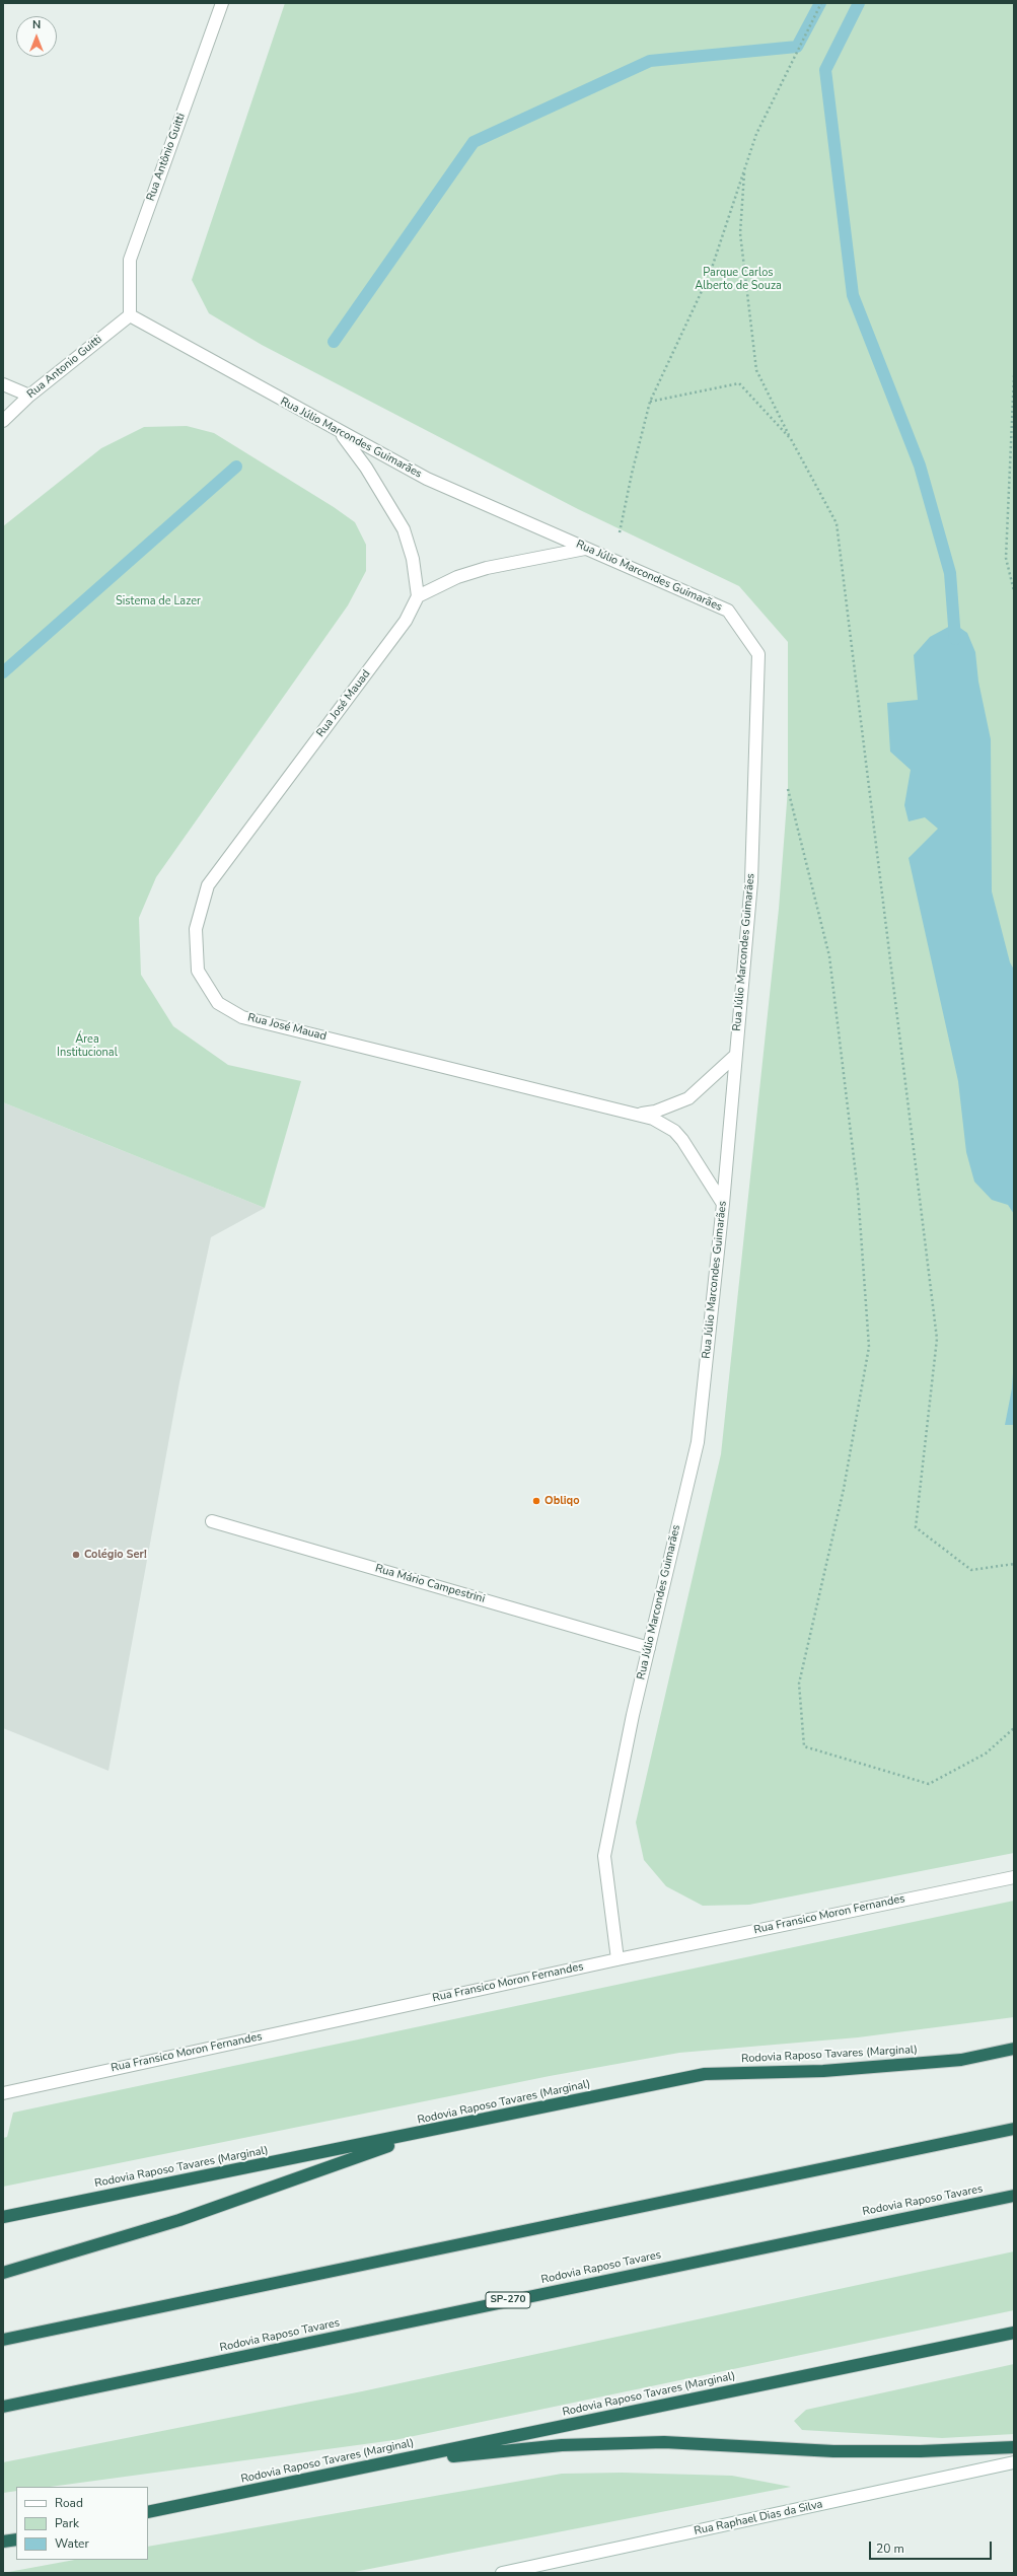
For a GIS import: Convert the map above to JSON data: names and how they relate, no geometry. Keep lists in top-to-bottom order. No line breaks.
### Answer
{"streets":{"highway":["Rodovia Raposo Tavares (Marginal)","Rodovia Raposo Tavares","SP-270"],"street":["Rua Antônio Guitti","Rua Antonio Guitti","Rua Júlio Marcondes Guimarães","Rua José Mauad","Rua Mário Campestrini","Rua Fransico Moron Fernandes","Rua Raphael Dias da Silva"]},"crossings":[["Rua Antônio Guitti","Rua Antonio Guitti"],["Rua Antônio Guitti","Rua Júlio Marcondes Guimarães"],["Rua Antonio Guitti","Rua Júlio Marcondes Guimarães"],["Rua Júlio Marcondes Guimarães","Rua José Mauad"],["Rua Júlio Marcondes Guimarães","Rua Mário Campestrini"],["Rua Júlio Marcondes Guimarães","Rua Fransico Moron Fernandes"]],"parks":["Parque Carlos Alberto de Souza","Sistema de Lazer","Área Institucional"],"places":["Obliqo","Colégio Ser!"],"legend":["Road","Park","Water"],"scale_bar":"20 m","north":"top"}
